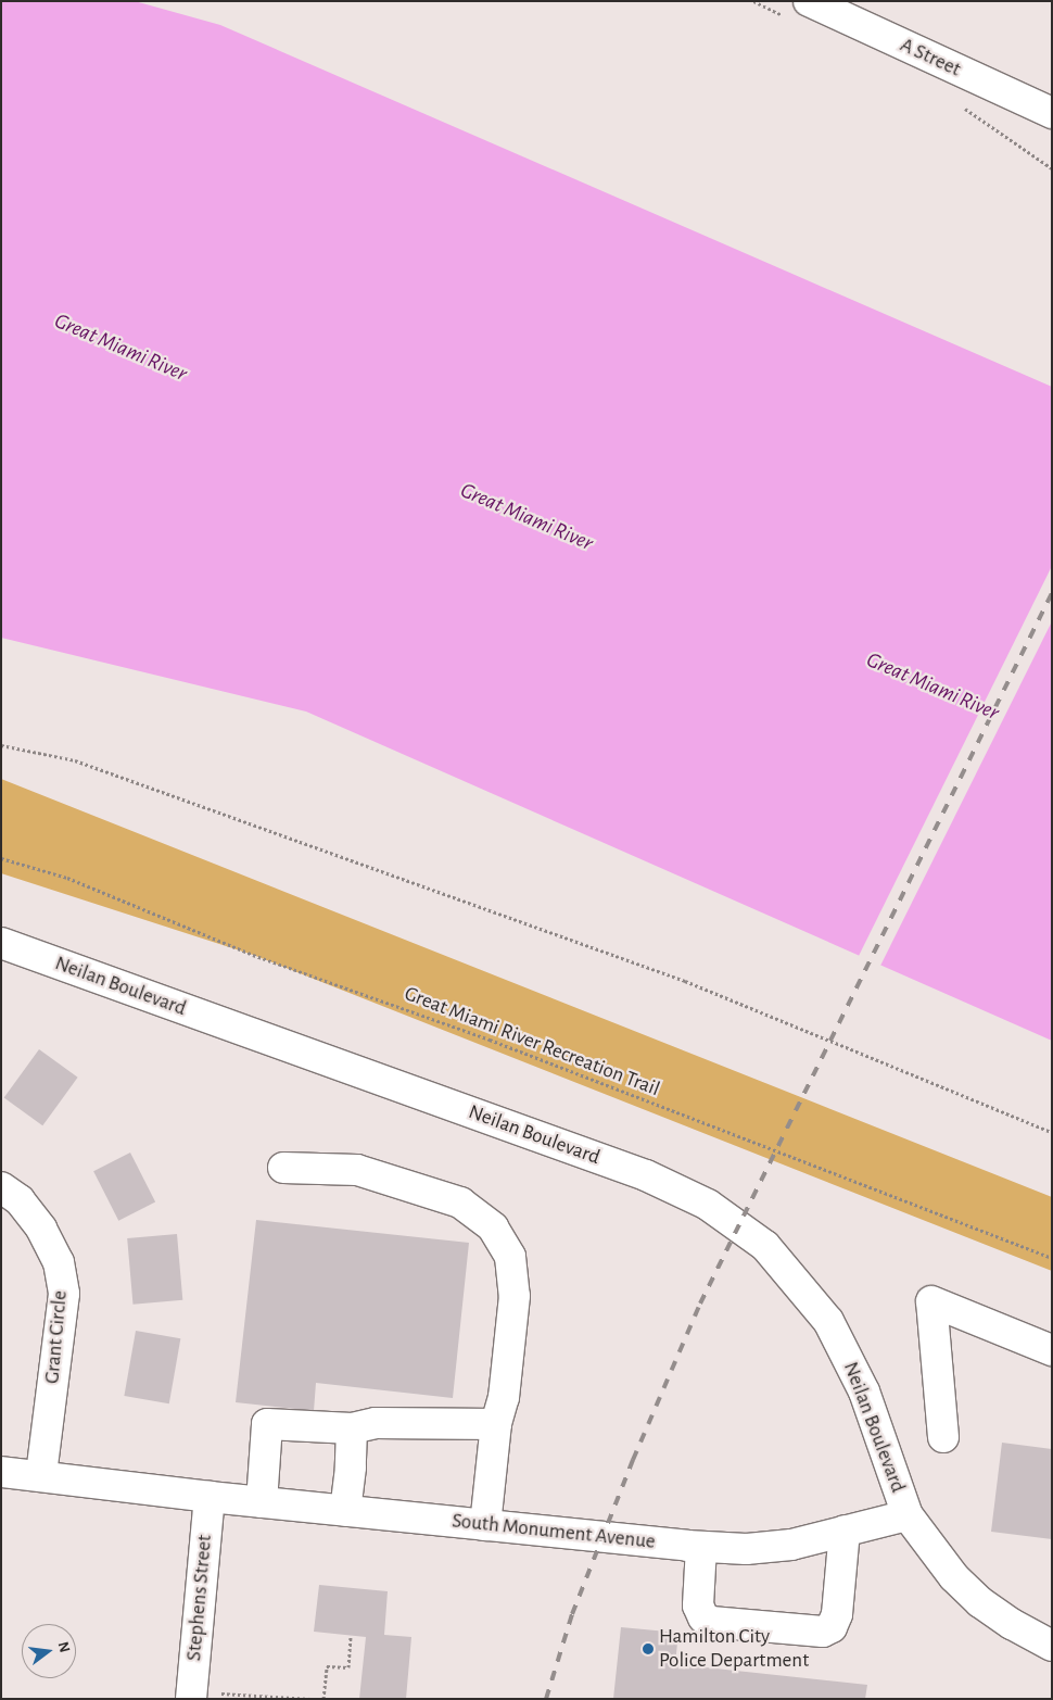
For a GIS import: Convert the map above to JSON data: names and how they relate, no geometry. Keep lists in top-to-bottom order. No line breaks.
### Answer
{"streets":{"street":["A Street","Neilan Boulevard","Grant Circle","South Monument Avenue","Stephens Street"],"path":["Great Miami River Recreation Trail"]},"crossings":[["Neilan Boulevard","South Monument Avenue"],["Grant Circle","South Monument Avenue"],["South Monument Avenue","Stephens Street"]],"water":["Great Miami River"],"places":["Hamilton City Police Department"],"north":"right"}
